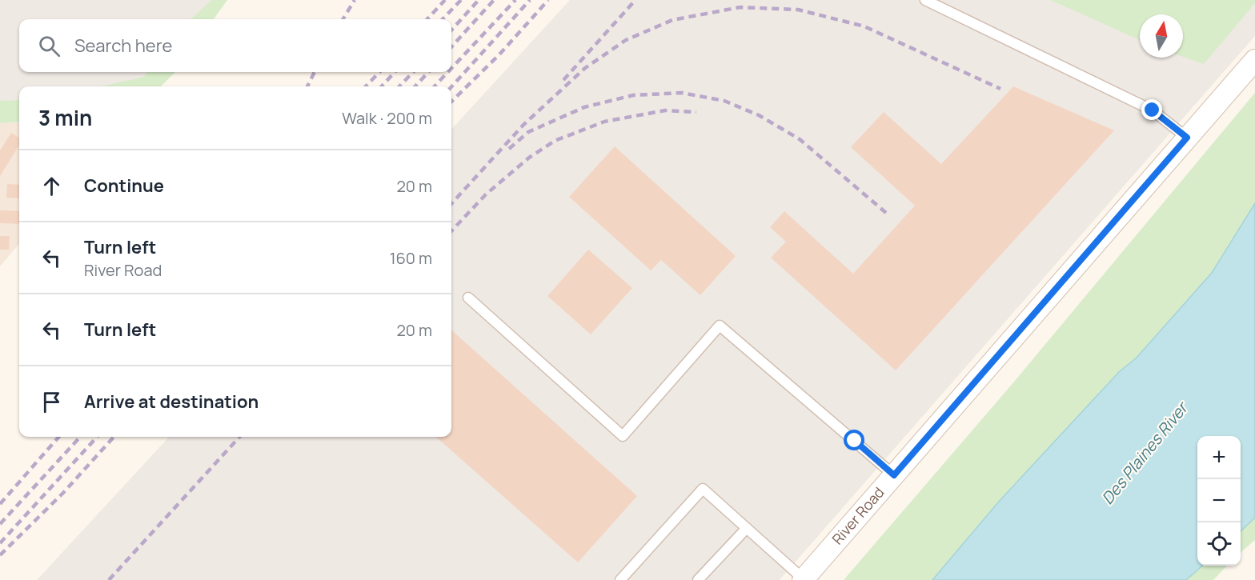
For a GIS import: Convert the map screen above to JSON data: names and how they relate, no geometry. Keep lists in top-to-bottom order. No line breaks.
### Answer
{"streets":{"street":["River Road"]},"water":["Des Plaines River"],"north":"top","page":{"search":"Search here","heading":["3 min","Walk · 200 m"],"list":[["Continue","20 m"],["Turn left","River Road","160 m"],["Turn left","20 m"],"Arrive at destination"],"map_buttons":["+","−"]}}
